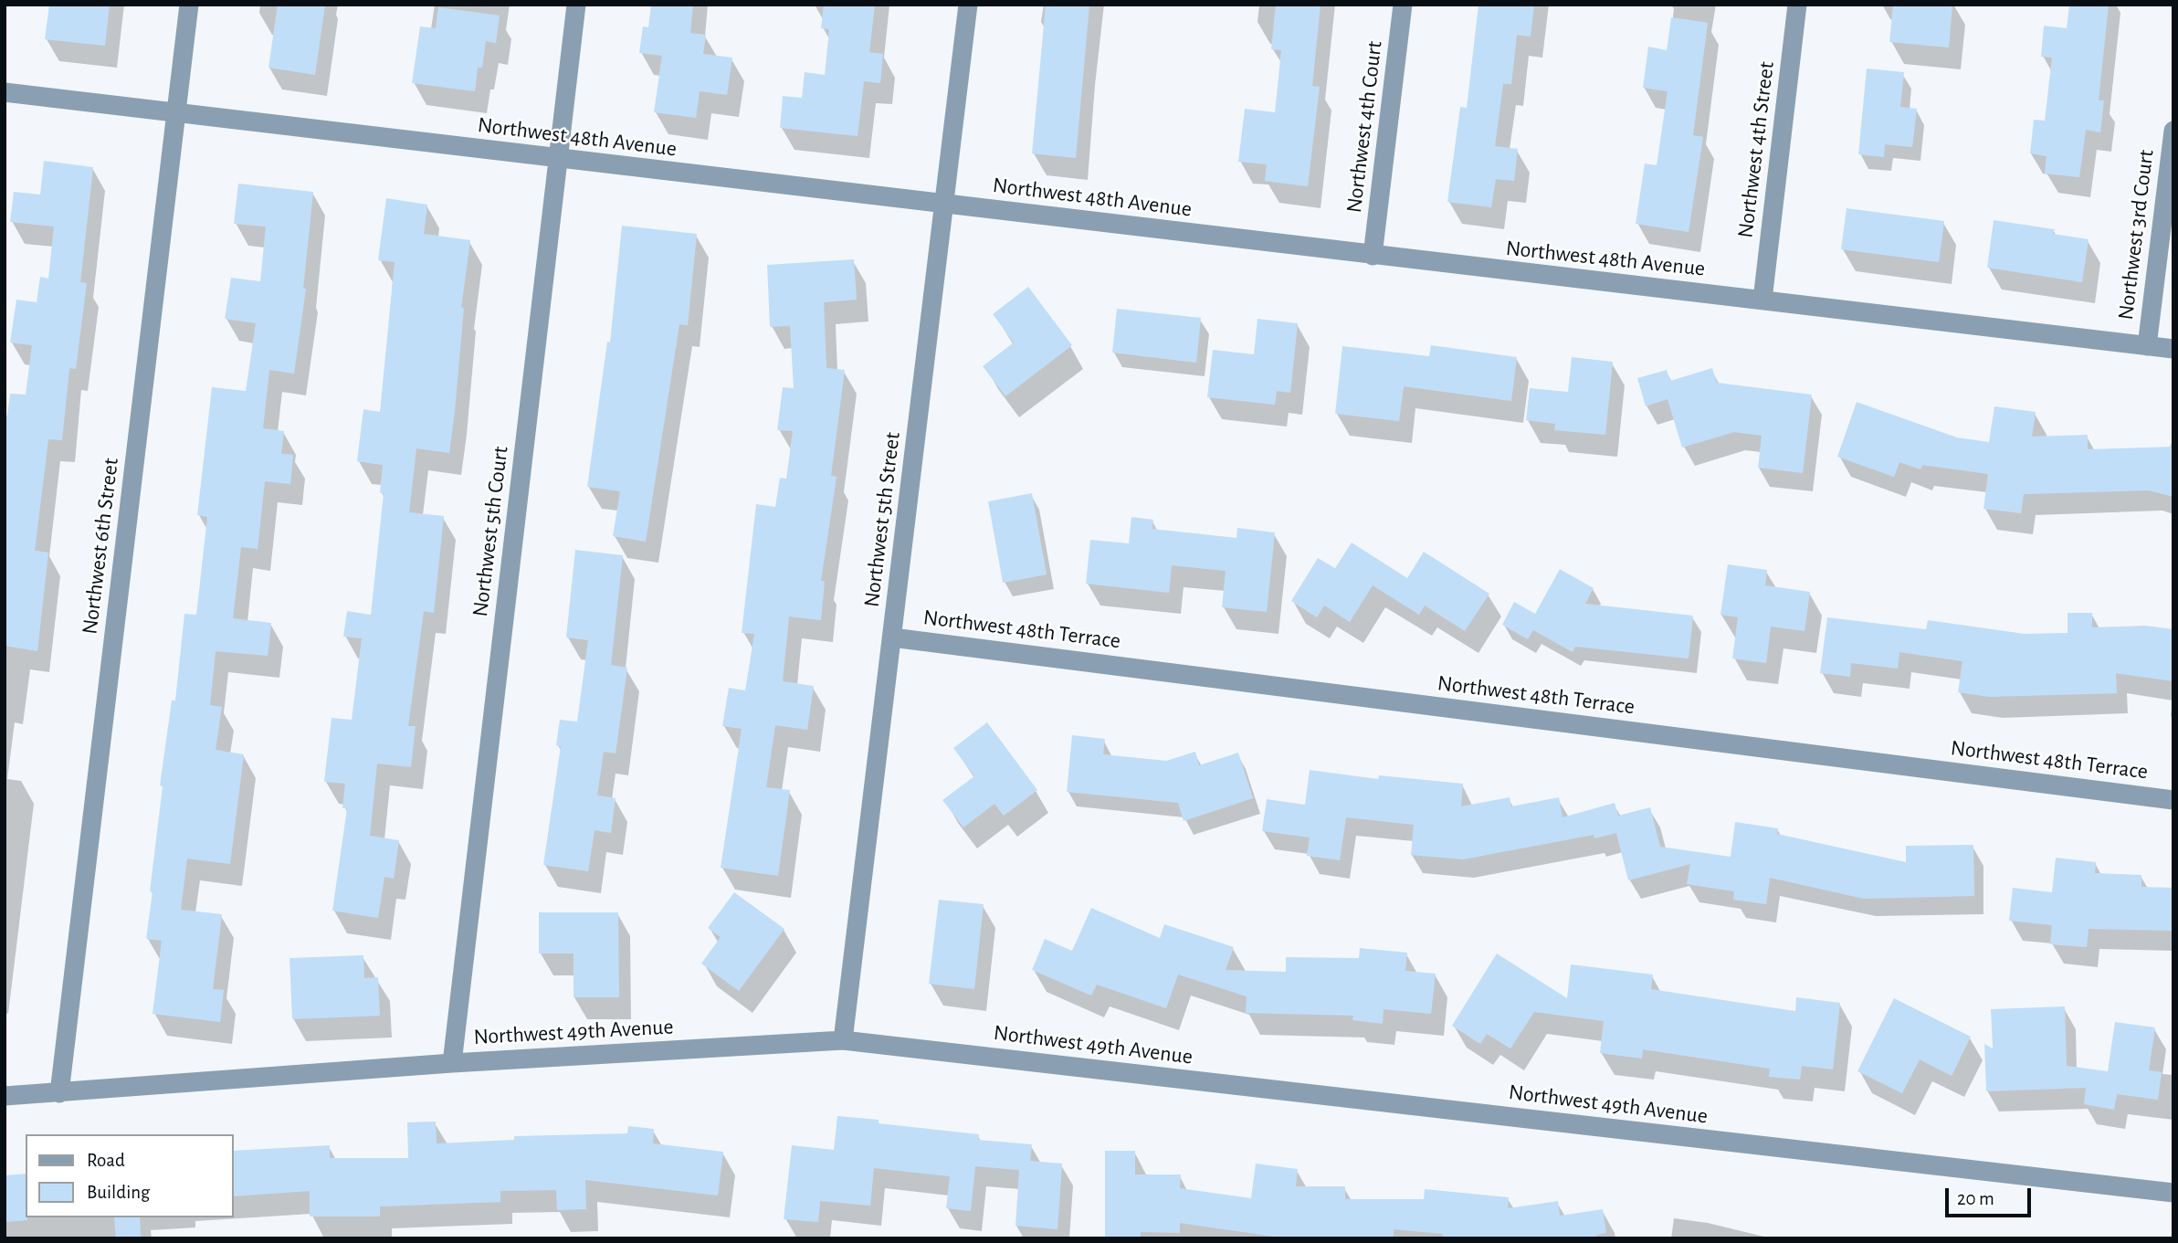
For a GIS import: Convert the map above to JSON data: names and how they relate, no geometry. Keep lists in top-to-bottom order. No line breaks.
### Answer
{"streets":{"street":["Northwest 4th Court","Northwest 48th Avenue","Northwest 4th Street","Northwest 3rd Court","Northwest 5th Street","Northwest 5th Court","Northwest 6th Street","Northwest 48th Terrace","Northwest 49th Avenue"]},"crossings":[["Northwest 4th Court","Northwest 48th Avenue"],["Northwest 48th Avenue","Northwest 4th Street"],["Northwest 48th Avenue","Northwest 3rd Court"],["Northwest 48th Avenue","Northwest 5th Street"],["Northwest 48th Avenue","Northwest 5th Court"],["Northwest 48th Avenue","Northwest 6th Street"],["Northwest 5th Street","Northwest 48th Terrace"],["Northwest 5th Street","Northwest 49th Avenue"],["Northwest 5th Court","Northwest 49th Avenue"],["Northwest 6th Street","Northwest 49th Avenue"]],"legend":["Road","Building"],"scale_bar":"20 m"}
